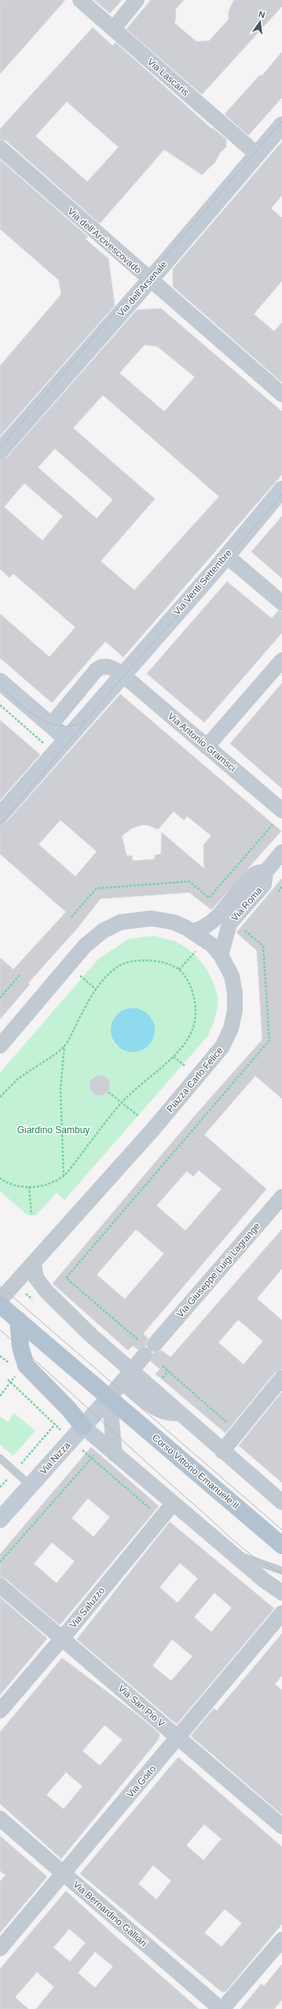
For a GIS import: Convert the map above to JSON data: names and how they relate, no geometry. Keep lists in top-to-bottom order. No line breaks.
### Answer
{"streets":{"main road":["Corso Vittorio Emanuele II"],"street":["Via Lascaris","Via dell'Arcivescovado","Via dell'Arsenale","Via Venti Settembre","Via Antonio Gramsci","Via Roma","Piazza Carlo Felice","Via Giuseppe Luigi Lagrange","Via Nizza","Via Saluzzo","Via San Pio V","Via Goito","Via Bernardino Galliari"]},"crossings":[["Via Lascaris","Via dell'Arsenale"],["Via dell'Arcivescovado","Via dell'Arsenale"],["Via Venti Settembre","Via Antonio Gramsci"],["Via Roma","Piazza Carlo Felice"],["Via Giuseppe Luigi Lagrange","Via Nizza"],["Via Giuseppe Luigi Lagrange","Corso Vittorio Emanuele II"],["Via Nizza","Corso Vittorio Emanuele II"],["Via Saluzzo","Via San Pio V"],["Via San Pio V","Via Goito"],["Via Goito","Via Bernardino Galliari"]],"parks":["Giardino Sambuy"],"north":"top"}
